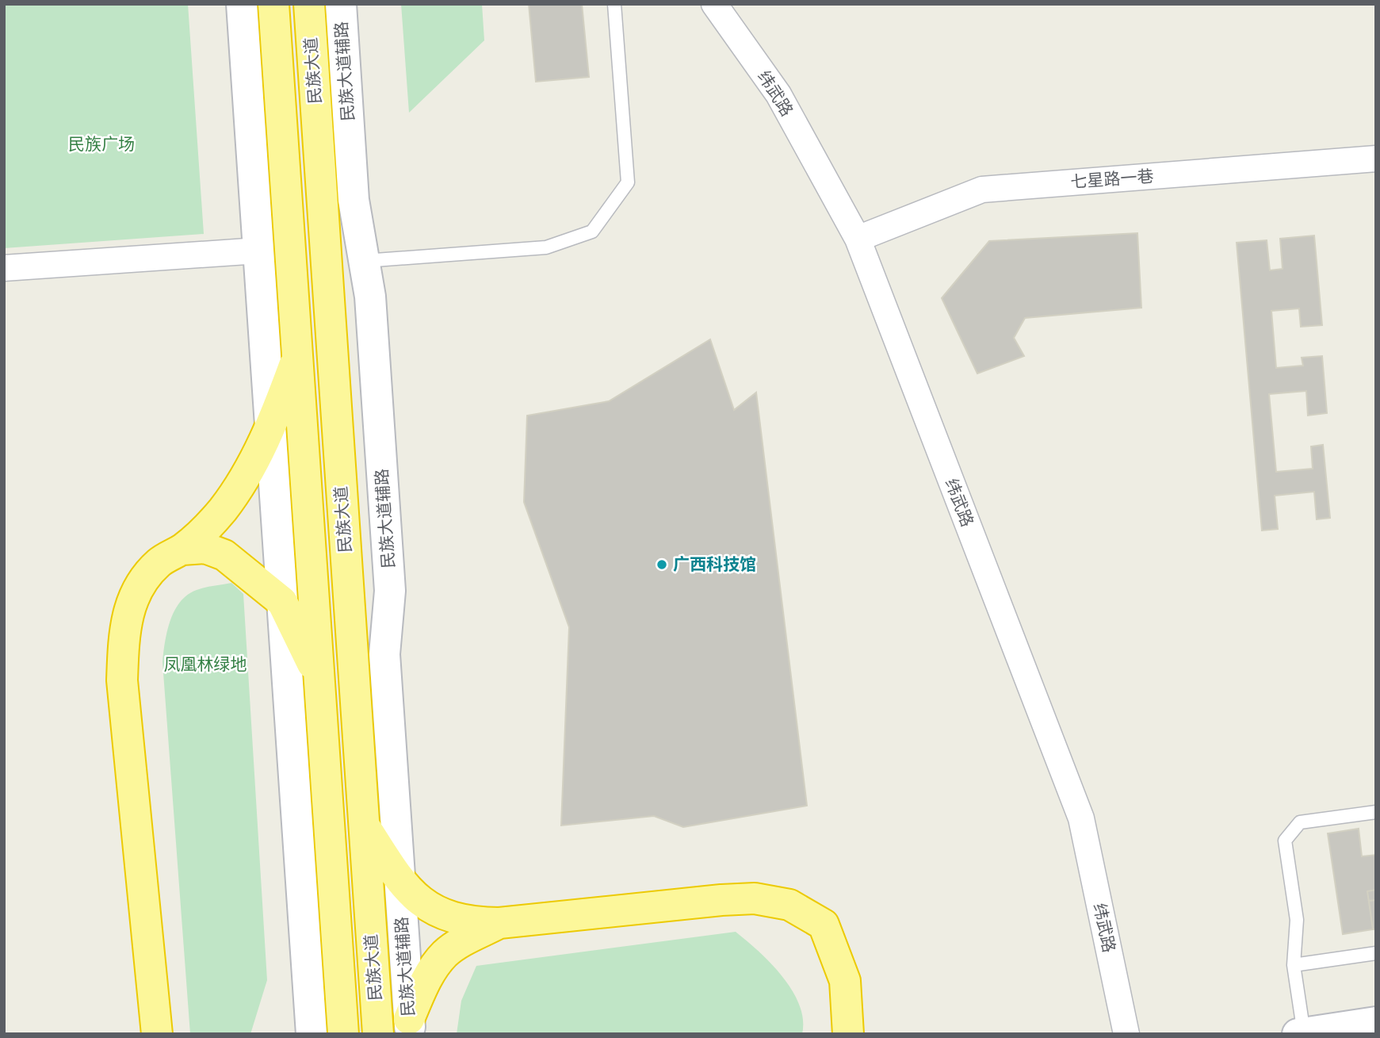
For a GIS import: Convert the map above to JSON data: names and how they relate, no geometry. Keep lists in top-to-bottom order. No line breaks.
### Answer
{"streets":{"highway":["民族大道"],"street":["民族大道辅路","纬武路","七星路一巷"]},"crossings":[["纬武路","七星路一巷"]],"parks":["民族广场","凤凰林绿地"],"places":["广西科技馆"]}
